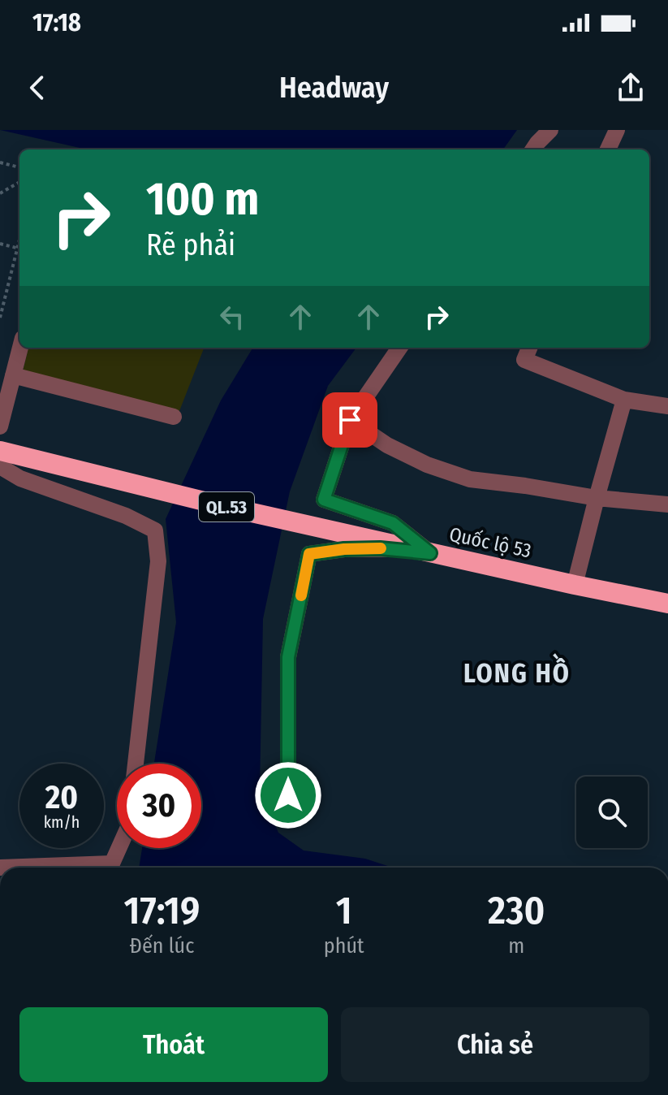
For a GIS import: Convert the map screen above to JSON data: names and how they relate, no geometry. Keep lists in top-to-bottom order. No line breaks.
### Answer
{"streets":{"highway":["QL.53","Quốc lộ 53"]},"districts":["LONG HỒ"],"page":{"status":"17:18","header":"Headway","turn":["100 m","Rẽ phải"],"speed":"20 km/h","limit":"30","eta":["17:19","Đến lúc","1","phút","230","m"],"buttons":["Thoát","Chia sẻ"]}}
